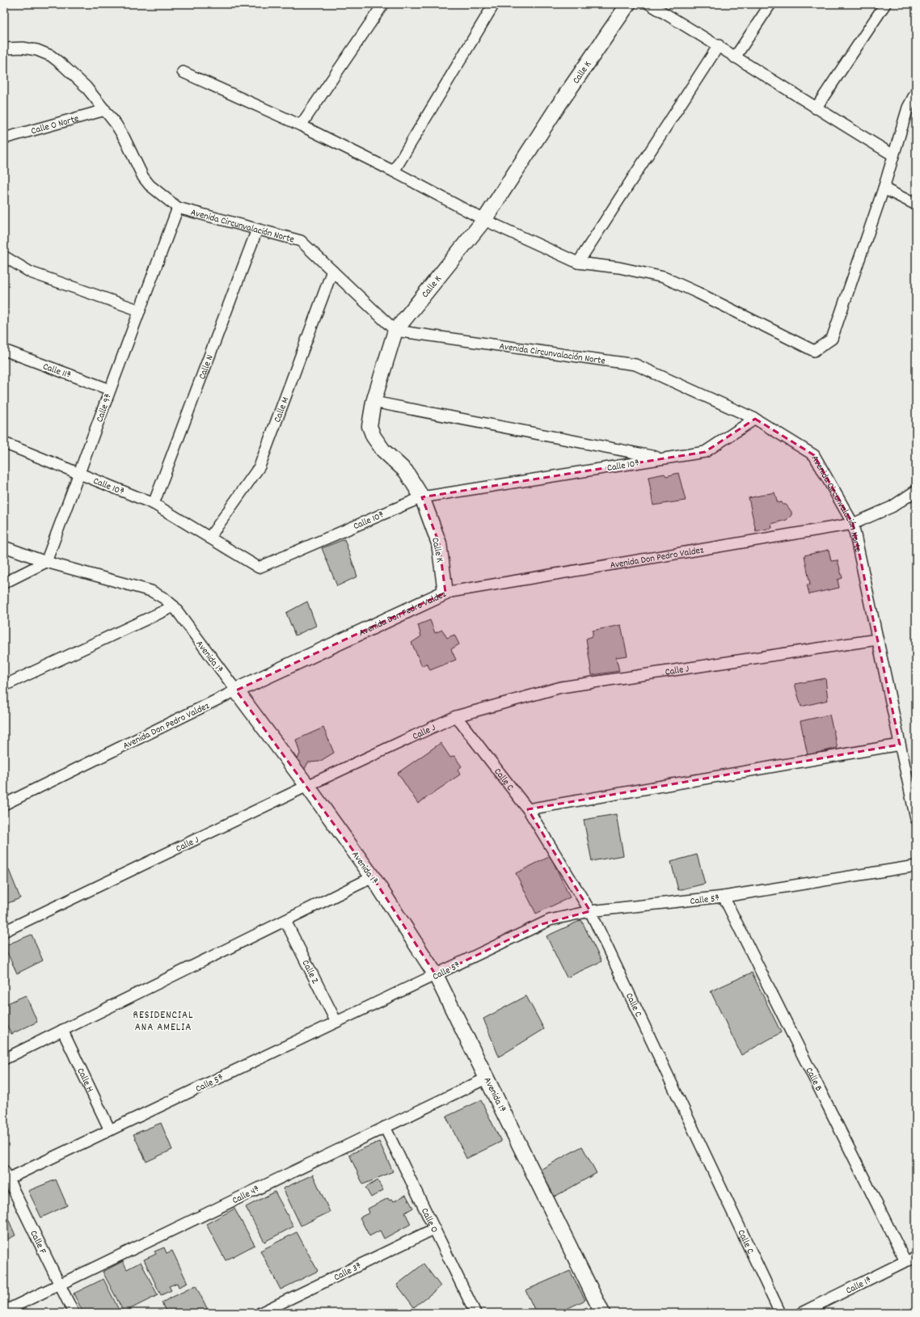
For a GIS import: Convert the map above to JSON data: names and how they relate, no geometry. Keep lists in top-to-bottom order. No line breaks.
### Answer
{"streets":{"street":["Calle K","Calle O Norte","Avenida Circunvalación Norte","Calle N","Calle 11ª","Calle 9ª","Calle M","Calle 10ª","Avenida Don Pedro Valdez","Avenida 1ª","Calle J","Calle C","Calle 5ª","Calle Z","Calle B","Calle H","Calle 4ª","Calle O","Calle F","Calle 3ª","Calle 1ª"]},"crossings":[["Calle K","Avenida Circunvalación Norte"],["Calle K","Calle 10ª"],["Calle K","Avenida Don Pedro Valdez"],["Calle O Norte","Avenida Circunvalación Norte"],["Avenida Circunvalación Norte","Calle N"],["Avenida Circunvalación Norte","Calle 9ª"],["Avenida Circunvalación Norte","Calle M"],["Avenida Circunvalación Norte","Calle 10ª"],["Avenida Circunvalación Norte","Avenida Don Pedro Valdez"],["Avenida Circunvalación Norte","Calle J"],["Calle N","Calle 10ª"],["Calle 11ª","Calle 9ª"],["Calle 9ª","Calle 10ª"],["Calle 9ª","Avenida 1ª"],["Calle M","Calle 10ª"],["Avenida Don Pedro Valdez","Avenida 1ª"],["Avenida 1ª","Calle J"],["Avenida 1ª","Calle 5ª"],["Avenida 1ª","Calle 4ª"],["Calle J","Calle C"],["Calle C","Calle 5ª"],["Calle 5ª","Calle Z"],["Calle 5ª","Calle B"],["Calle 5ª","Calle H"],["Calle 5ª","Calle F"],["Calle B","Calle 1ª"],["Calle 4ª","Calle O"],["Calle 4ª","Calle F"],["Calle O","Calle 3ª"]],"districts":["RESIDENCIAL ANA AMELIA"]}
